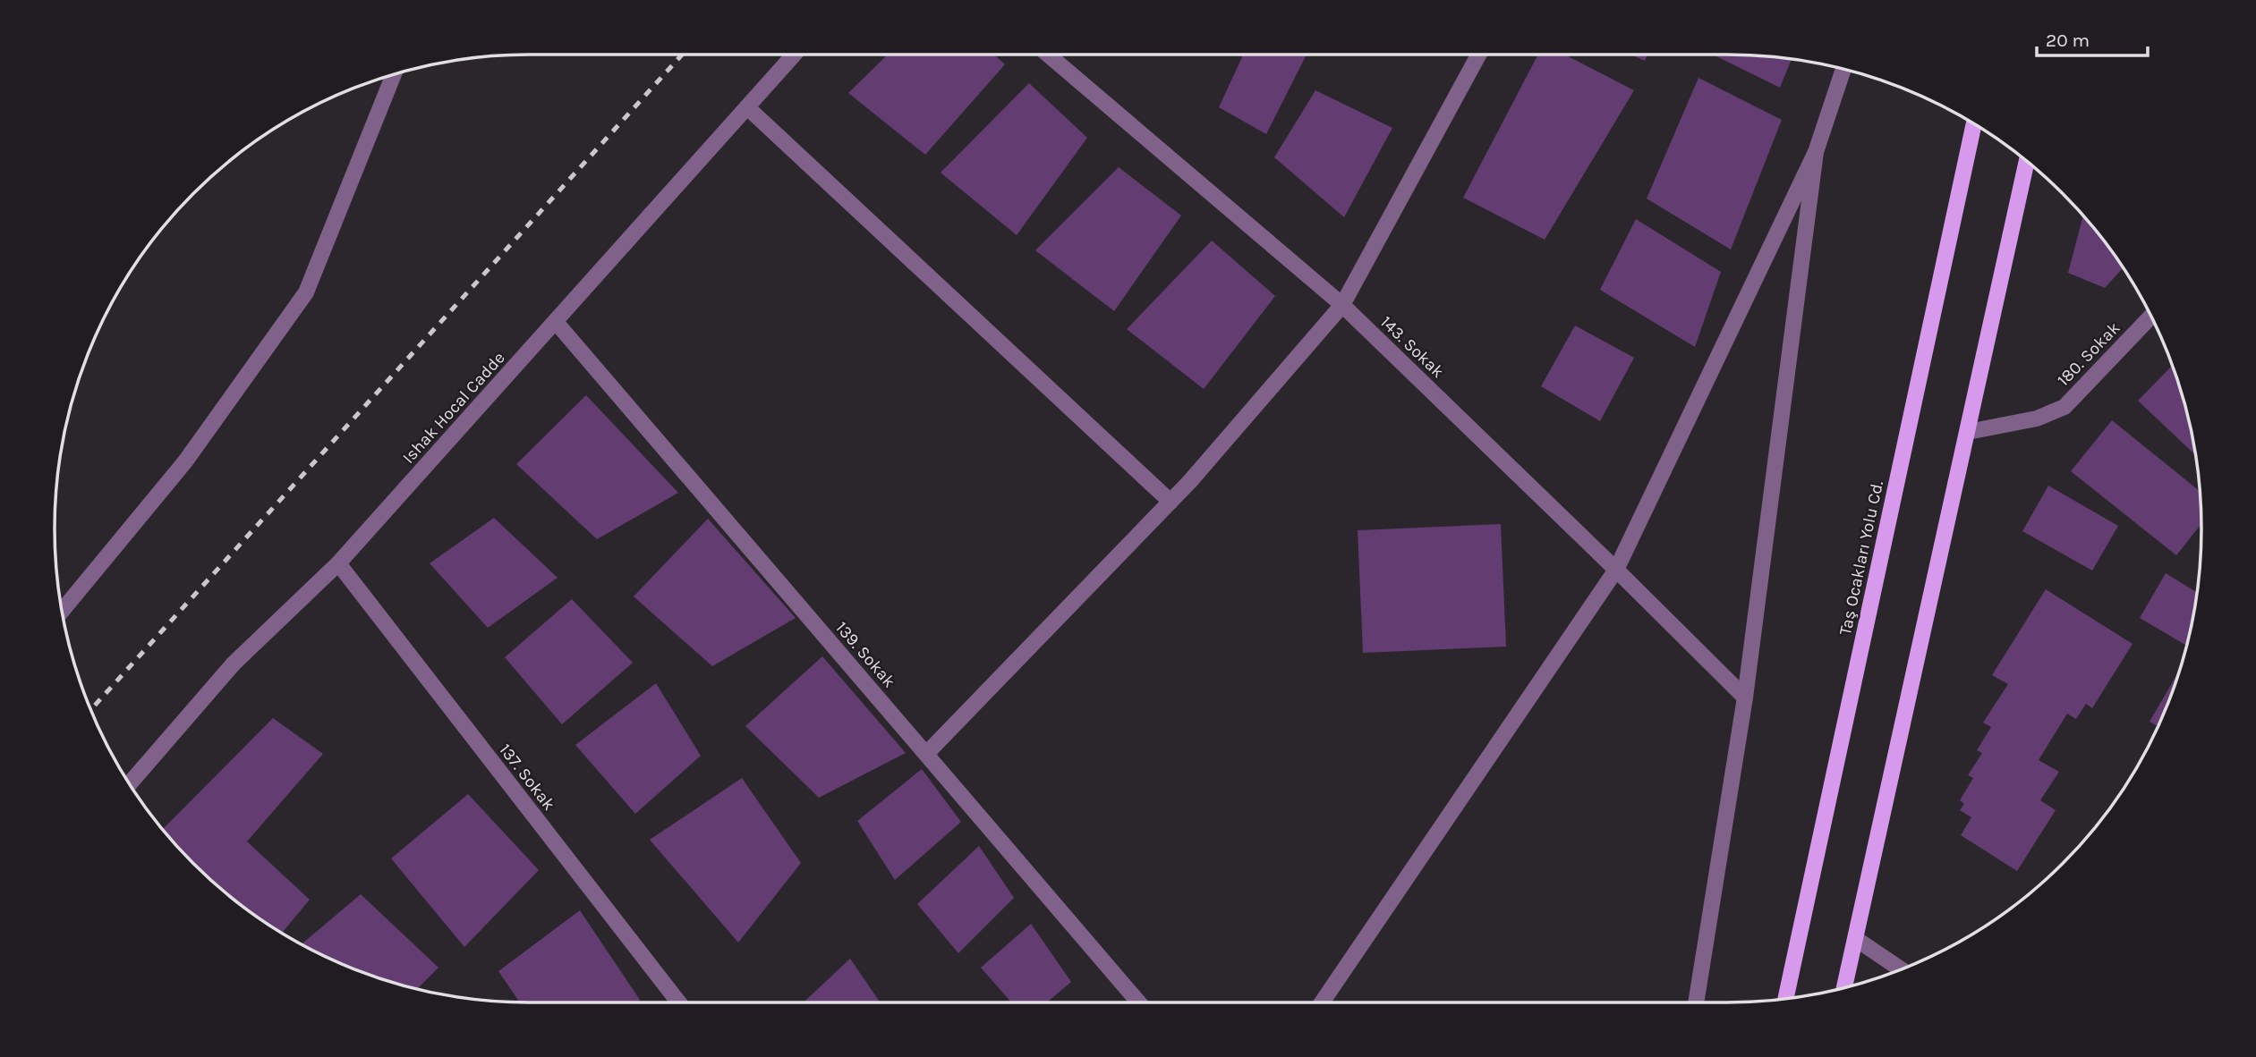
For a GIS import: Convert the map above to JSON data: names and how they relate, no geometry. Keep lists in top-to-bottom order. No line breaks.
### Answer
{"streets":{"main road":["Taş Ocakları Yolu Cd."],"street":["143. Sokak","180. Sokak","Ishak Hocal Cadde","139. Sokak","137. Sokak"]},"crossings":[["Ishak Hocal Cadde","139. Sokak"],["Ishak Hocal Cadde","137. Sokak"]],"scale_bar":"20 m"}
